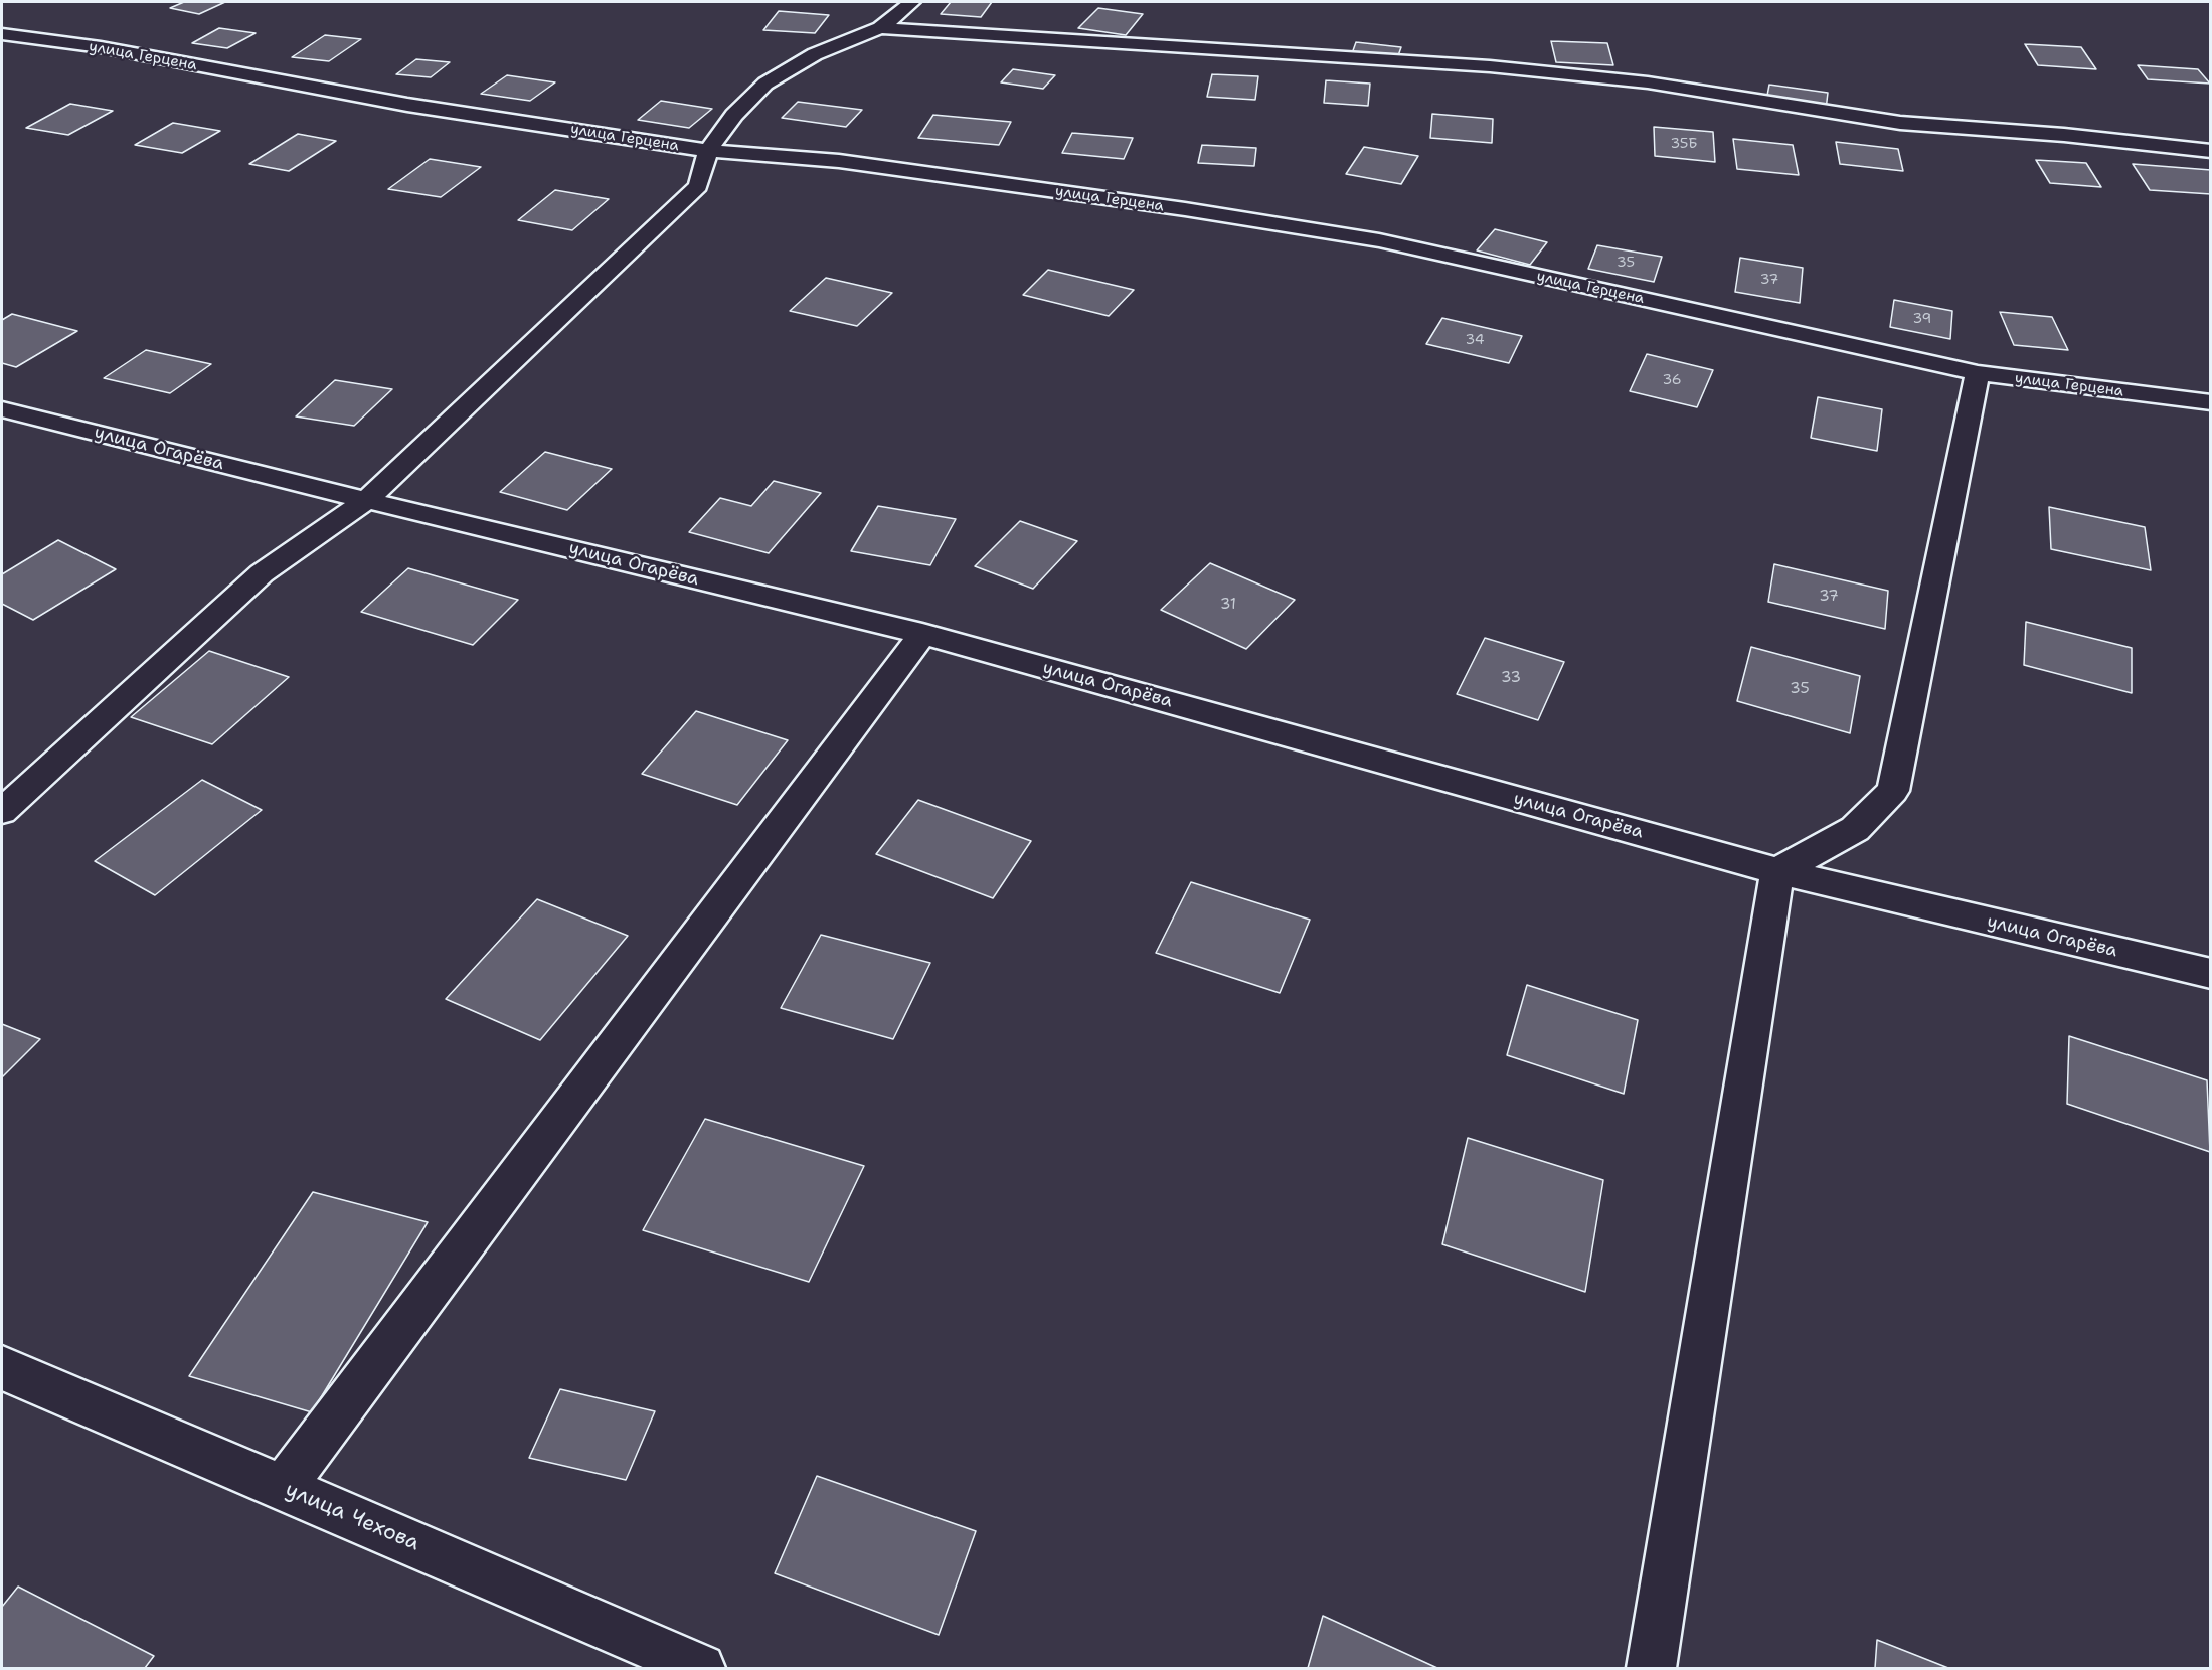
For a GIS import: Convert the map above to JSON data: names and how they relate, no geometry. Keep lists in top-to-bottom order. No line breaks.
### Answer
{"streets":{"street":["улица Герцена","улица Огарёва","улица Чехова"]},"house_numbers":["35Б","35","37","39","34","36","37","31","33","35"]}
